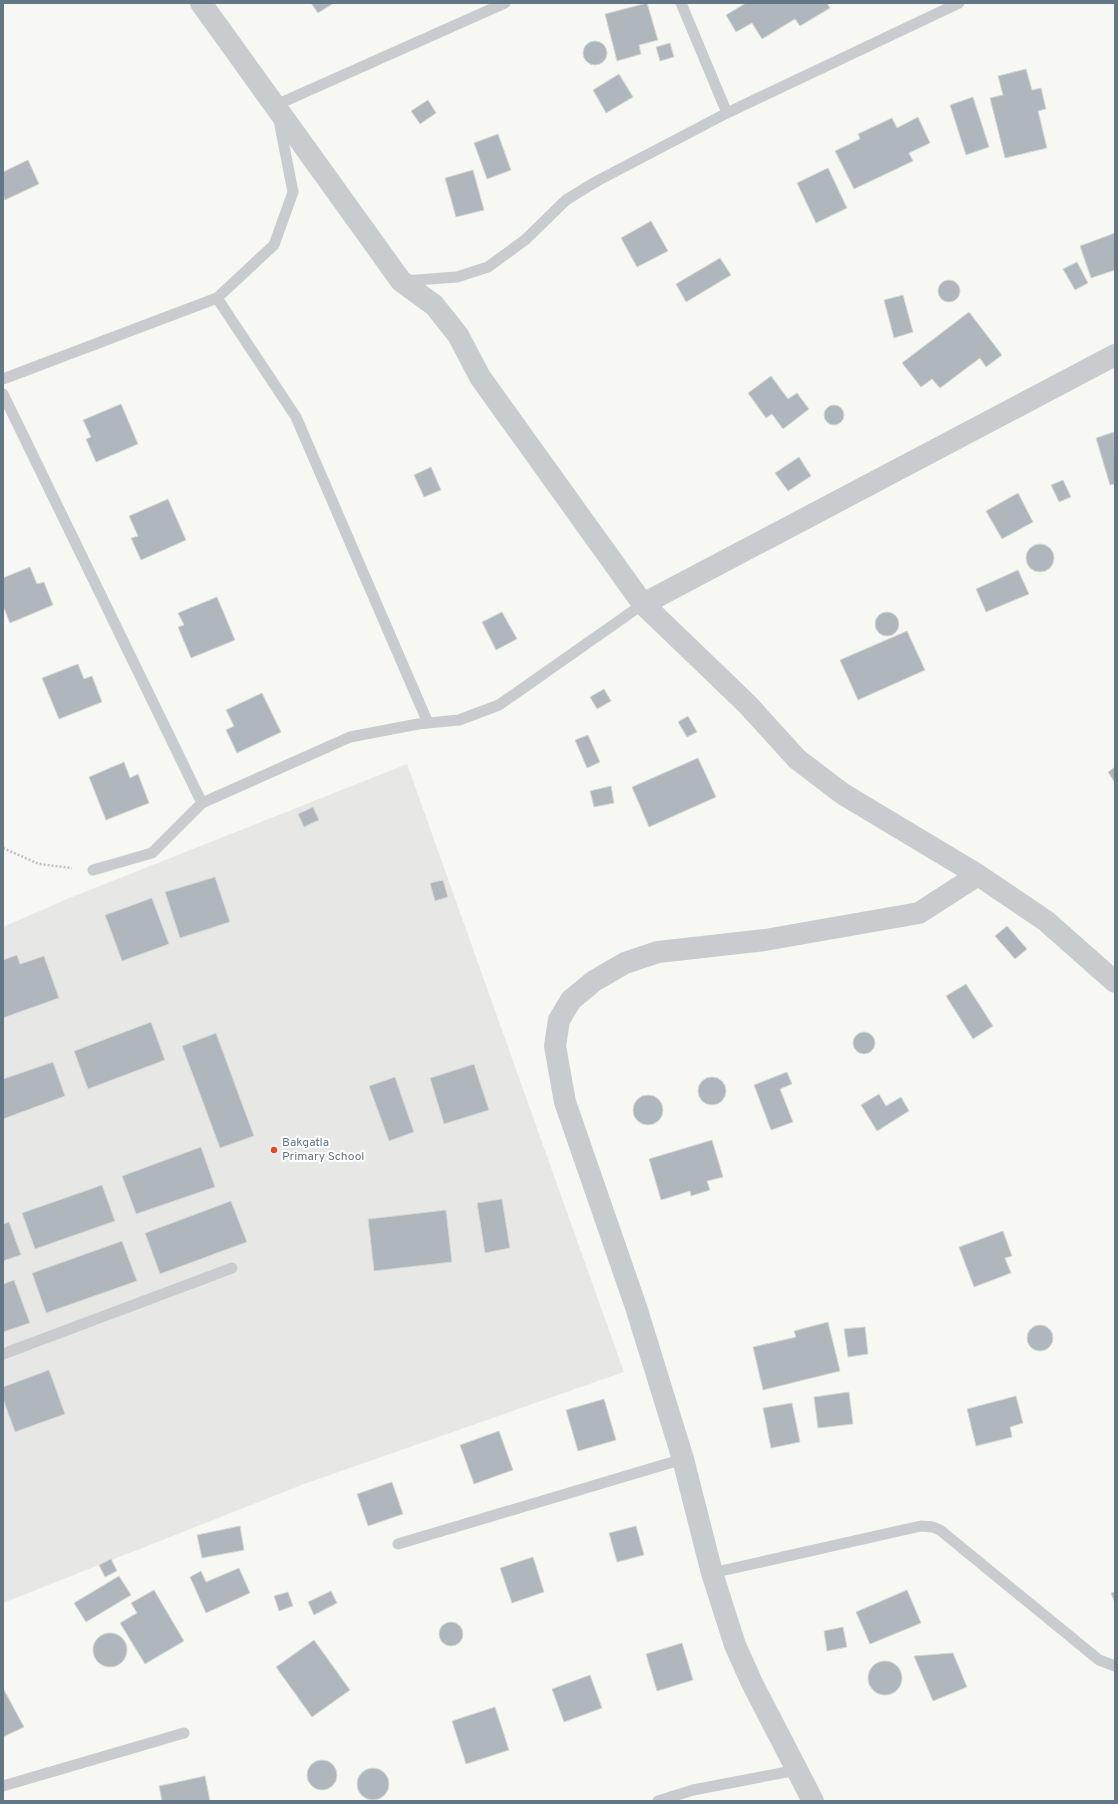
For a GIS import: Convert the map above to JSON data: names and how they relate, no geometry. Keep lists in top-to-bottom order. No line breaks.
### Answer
{"places":["Bakgatla Primary School"]}
